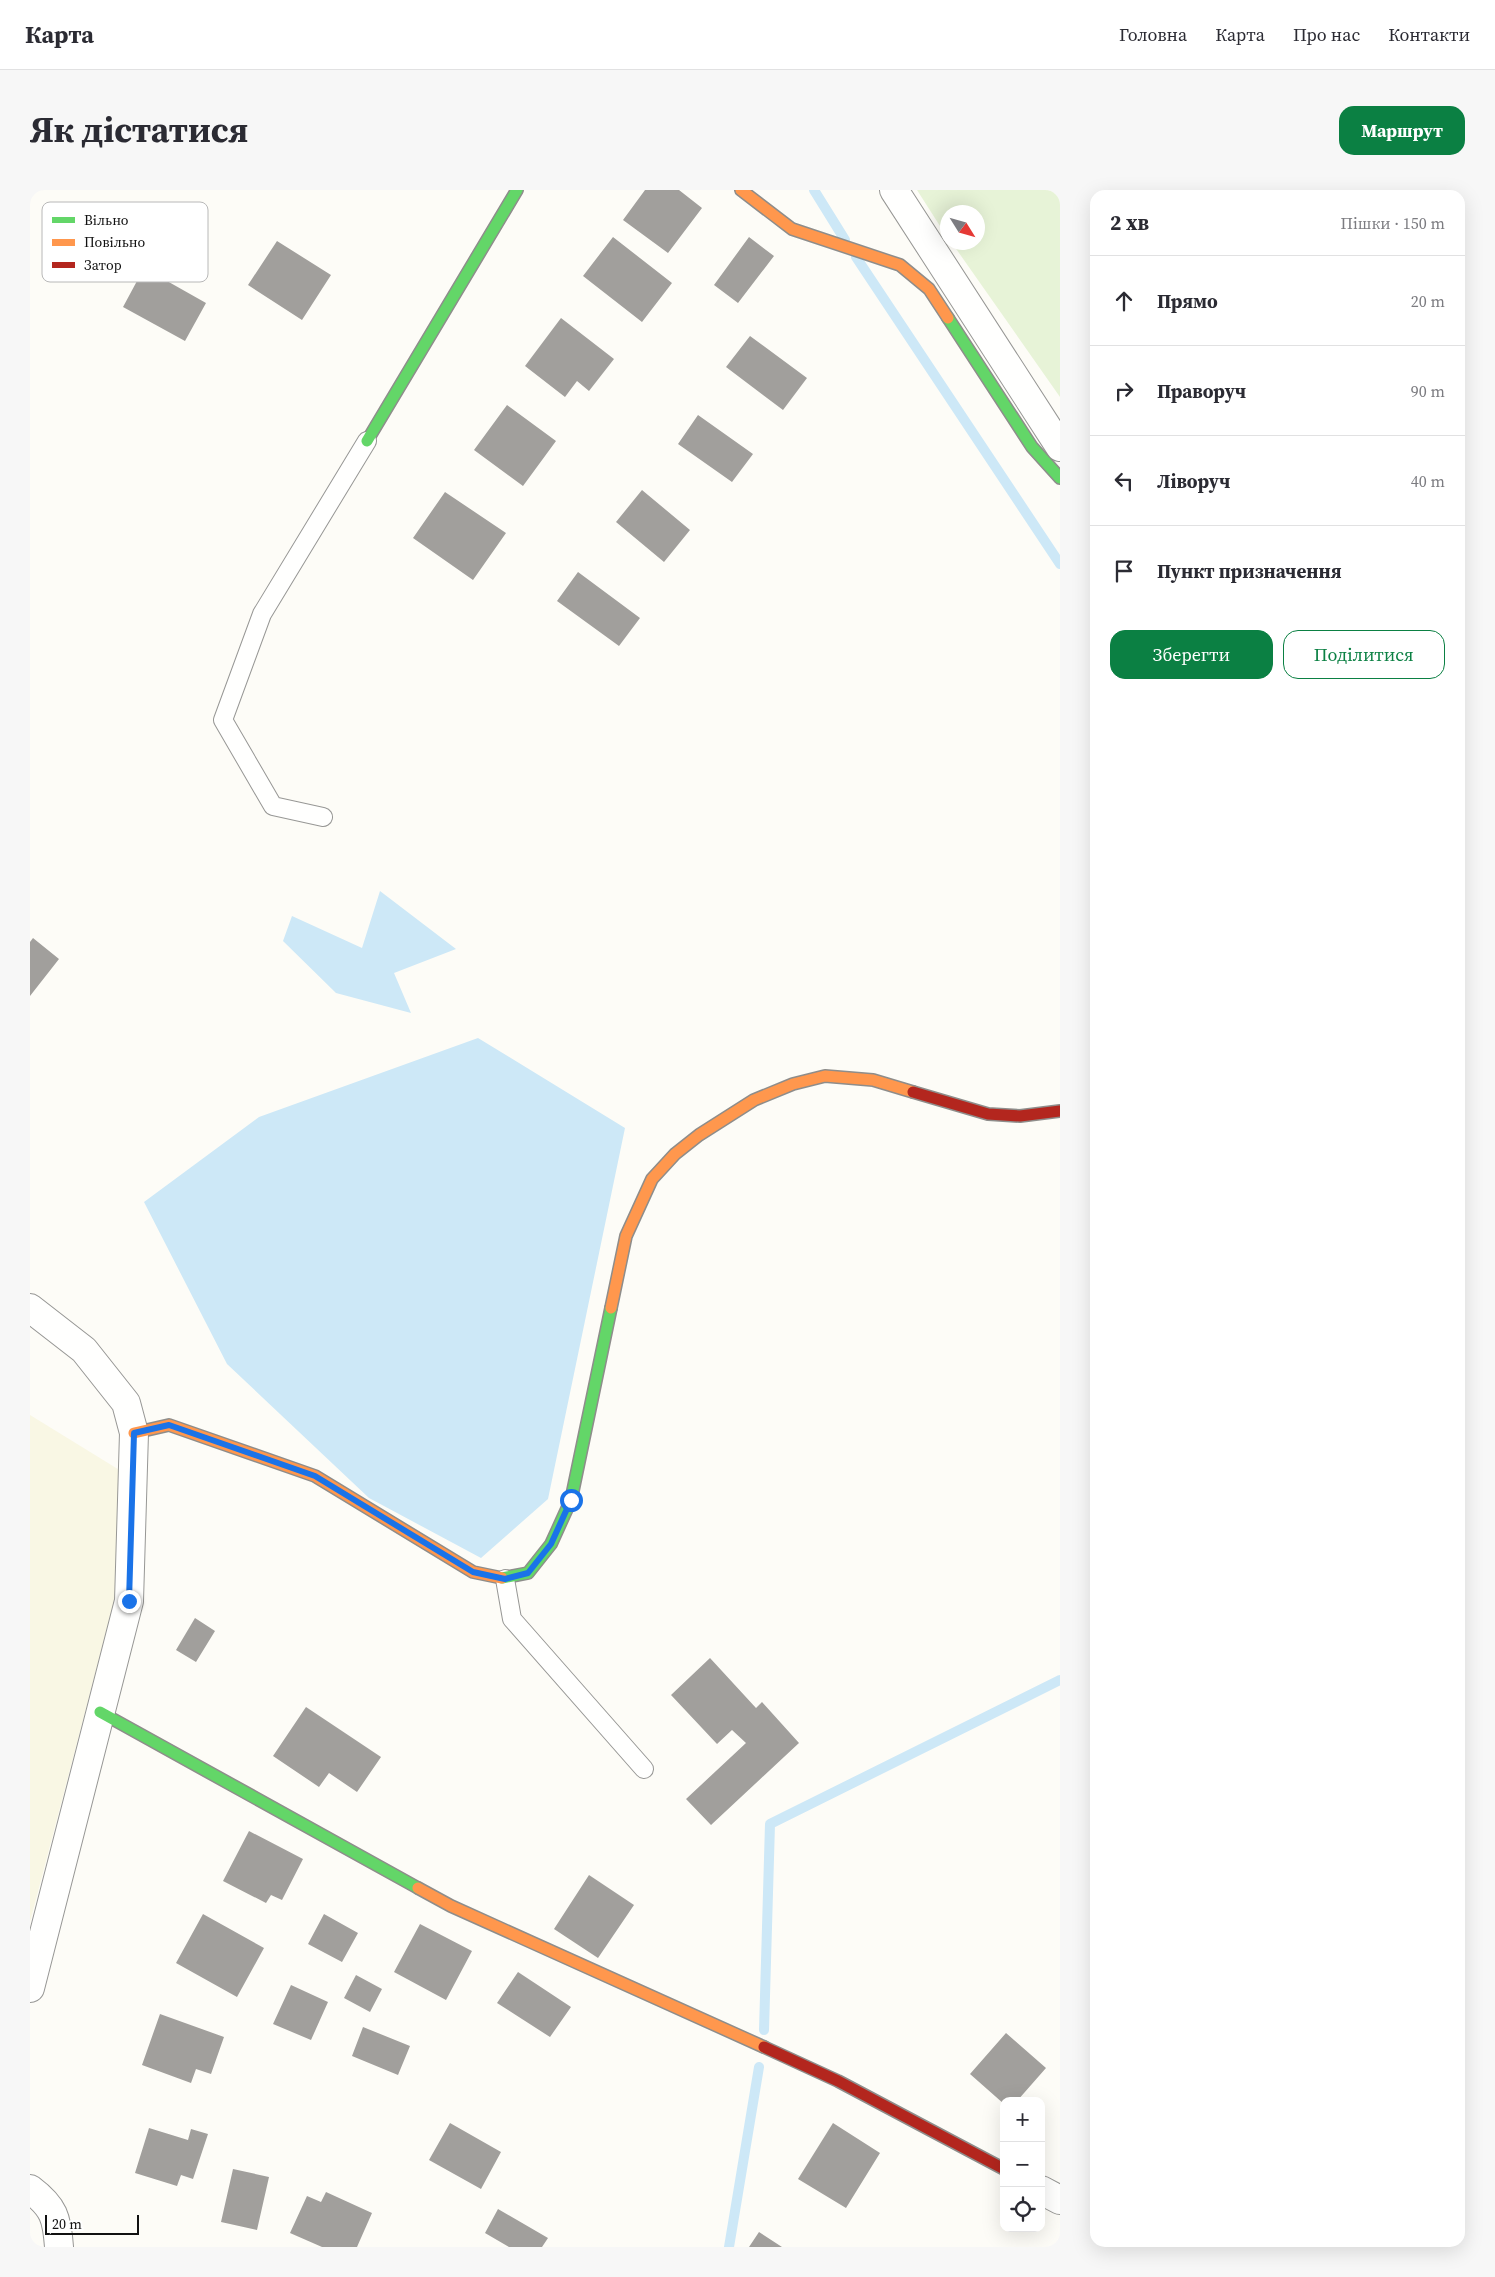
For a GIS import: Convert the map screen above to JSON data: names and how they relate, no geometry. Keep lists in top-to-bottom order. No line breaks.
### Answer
{"legend":["Вільно","Повільно","Затор"],"scale_bar":"20 m","north":"bottom right","page":{"header":"Карта","nav":["Головна","Карта","Про нас","Контакти"],"title":"Як дістатися","buttons":["Маршрут",["Зберегти","Поділитися"]],"heading":["2 хв","Пішки · 150 m"],"list":[["Прямо","20 m"],["Праворуч","90 m"],["Ліворуч","40 m"],"Пункт призначення"],"map_buttons":["+","−"],"scale":"20 m"}}
